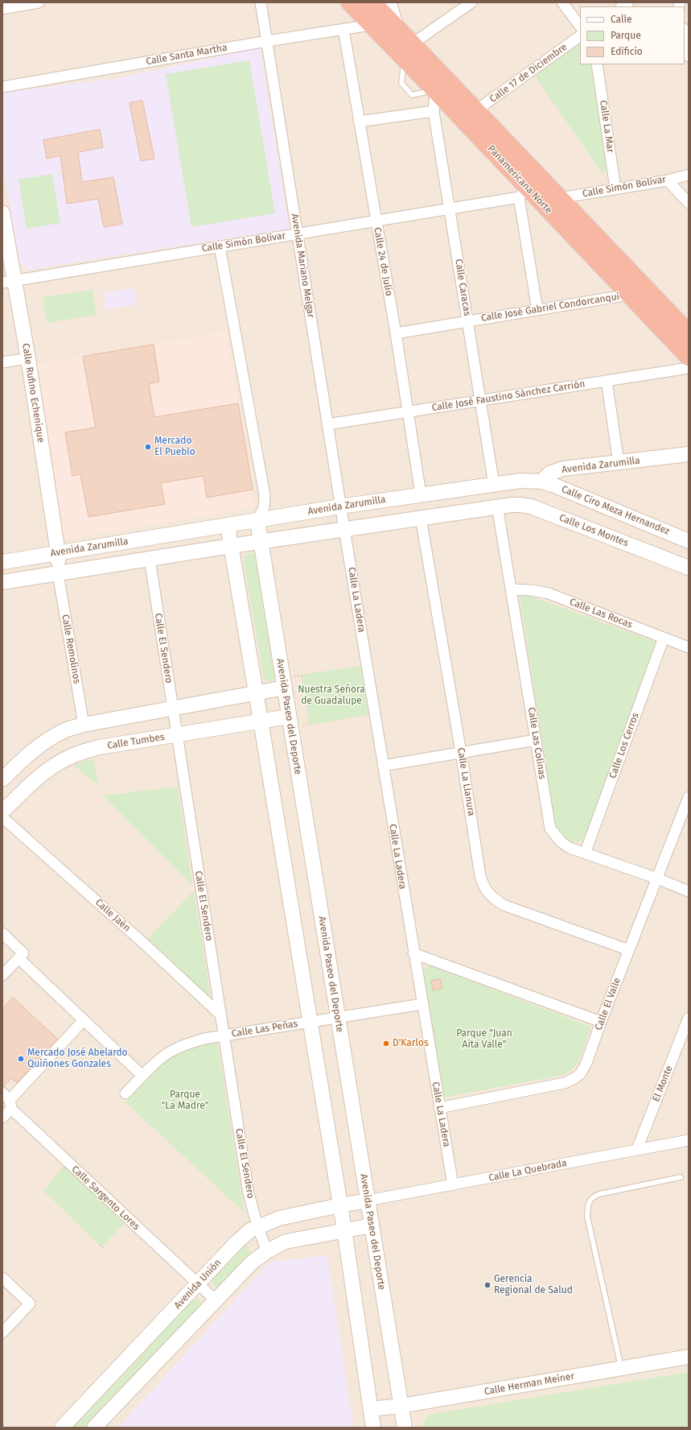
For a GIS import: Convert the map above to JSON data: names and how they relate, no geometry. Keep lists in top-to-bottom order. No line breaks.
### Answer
{"streets":{"highway":["Panamericana Norte"],"main road":["Calle Rufino Echenique","Avenida Zarumilla","Calle Ciro Meza Hernandez","Calle Los Montes","Avenida Paseo del Deporte","Calle Tumbes","Avenida Unión","Calle Herman Meiner"],"street":["Calle Santa Martha","Calle 17 de Diciembre","Calle La Mar","Calle Simón Bolívar","Calle 24 de Julio","Avenida Mariano Melgar","Calle Caracas","Calle José Gabriel Condorcanqui","Calle José Faustino Sánchez Carrión","Calle La Ladera","Calle Las Rocas","Calle El Sendero","Calle Remolinos","Calle Las Colinas","Calle Los Cerros","Calle La Llanura","Calle Jaén","Calle El Valle","Calle Las Peñas","El Monte","Calle La Quebrada","Calle Sargento Lores"]},"crossings":[["Calle Santa Martha","Panamericana Norte"],["Calle Santa Martha","Calle 24 de Julio"],["Calle Santa Martha","Avenida Mariano Melgar"],["Calle 17 de Diciembre","Panamericana Norte"],["Calle La Mar","Calle Simón Bolívar"],["Panamericana Norte","Calle Simón Bolívar"],["Panamericana Norte","Calle Caracas"],["Panamericana Norte","Calle José Gabriel Condorcanqui"],["Calle Simón Bolívar","Calle 24 de Julio"],["Calle Simón Bolívar","Avenida Mariano Melgar"],["Calle Simón Bolívar","Calle Caracas"],["Calle Simón Bolívar","Calle Rufino Echenique"],["Calle 24 de Julio","Calle José Gabriel Condorcanqui"],["Calle 24 de Julio","Calle José Faustino Sánchez Carrión"],["Calle 24 de Julio","Avenida Zarumilla"],["Avenida Mariano Melgar","Calle José Faustino Sánchez Carrión"],["Avenida Mariano Melgar","Avenida Zarumilla"],["Avenida Mariano Melgar","Calle La Ladera"],["Calle Caracas","Calle José Gabriel Condorcanqui"],["Calle Caracas","Calle José Faustino Sánchez Carrión"],["Calle Caracas","Avenida Zarumilla"],["Calle Rufino Echenique","Avenida Zarumilla"],["Calle Rufino Echenique","Calle Remolinos"],["Avenida Zarumilla","Calle Ciro Meza Hernandez"],["Avenida Zarumilla","Avenida Paseo del Deporte"],["Calle Los Montes","Calle Las Colinas"],["Calle La Ladera","Calle El Valle"],["Calle La Ladera","Calle Las Peñas"],["Calle La Ladera","Calle La Quebrada"],["Calle Las Rocas","Calle Las Colinas"],["Calle Las Rocas","Calle Los Cerros"],["Calle El Sendero","Calle Tumbes"],["Calle El Sendero","Calle Jaén"],["Calle El Sendero","Calle Las Peñas"],["Calle El Sendero","Avenida Unión"],["Avenida Paseo del Deporte","Calle Tumbes"],["Avenida Paseo del Deporte","Calle Las Peñas"],["Avenida Paseo del Deporte","Calle La Quebrada"],["Avenida Paseo del Deporte","Avenida Unión"],["Avenida Paseo del Deporte","Calle Herman Meiner"],["Calle Las Colinas","Calle Los Cerros"],["Calle Las Colinas","Calle El Valle"],["Calle La Llanura","Calle El Valle"],["El Monte","Calle La Quebrada"],["Calle La Quebrada","Avenida Unión"],["Calle Sargento Lores","Avenida Unión"]],"parks":["Nuestra Señora de Guadalupe","Parque \"Juan Aita Valle\"","Parque \"La Madre\""],"places":["Mercado El Pueblo","D'Karlos","Mercado José Abelardo Quiñones Gonzales","Gerencia Regional de Salud"],"legend":["Calle","Parque","Edificio"]}
